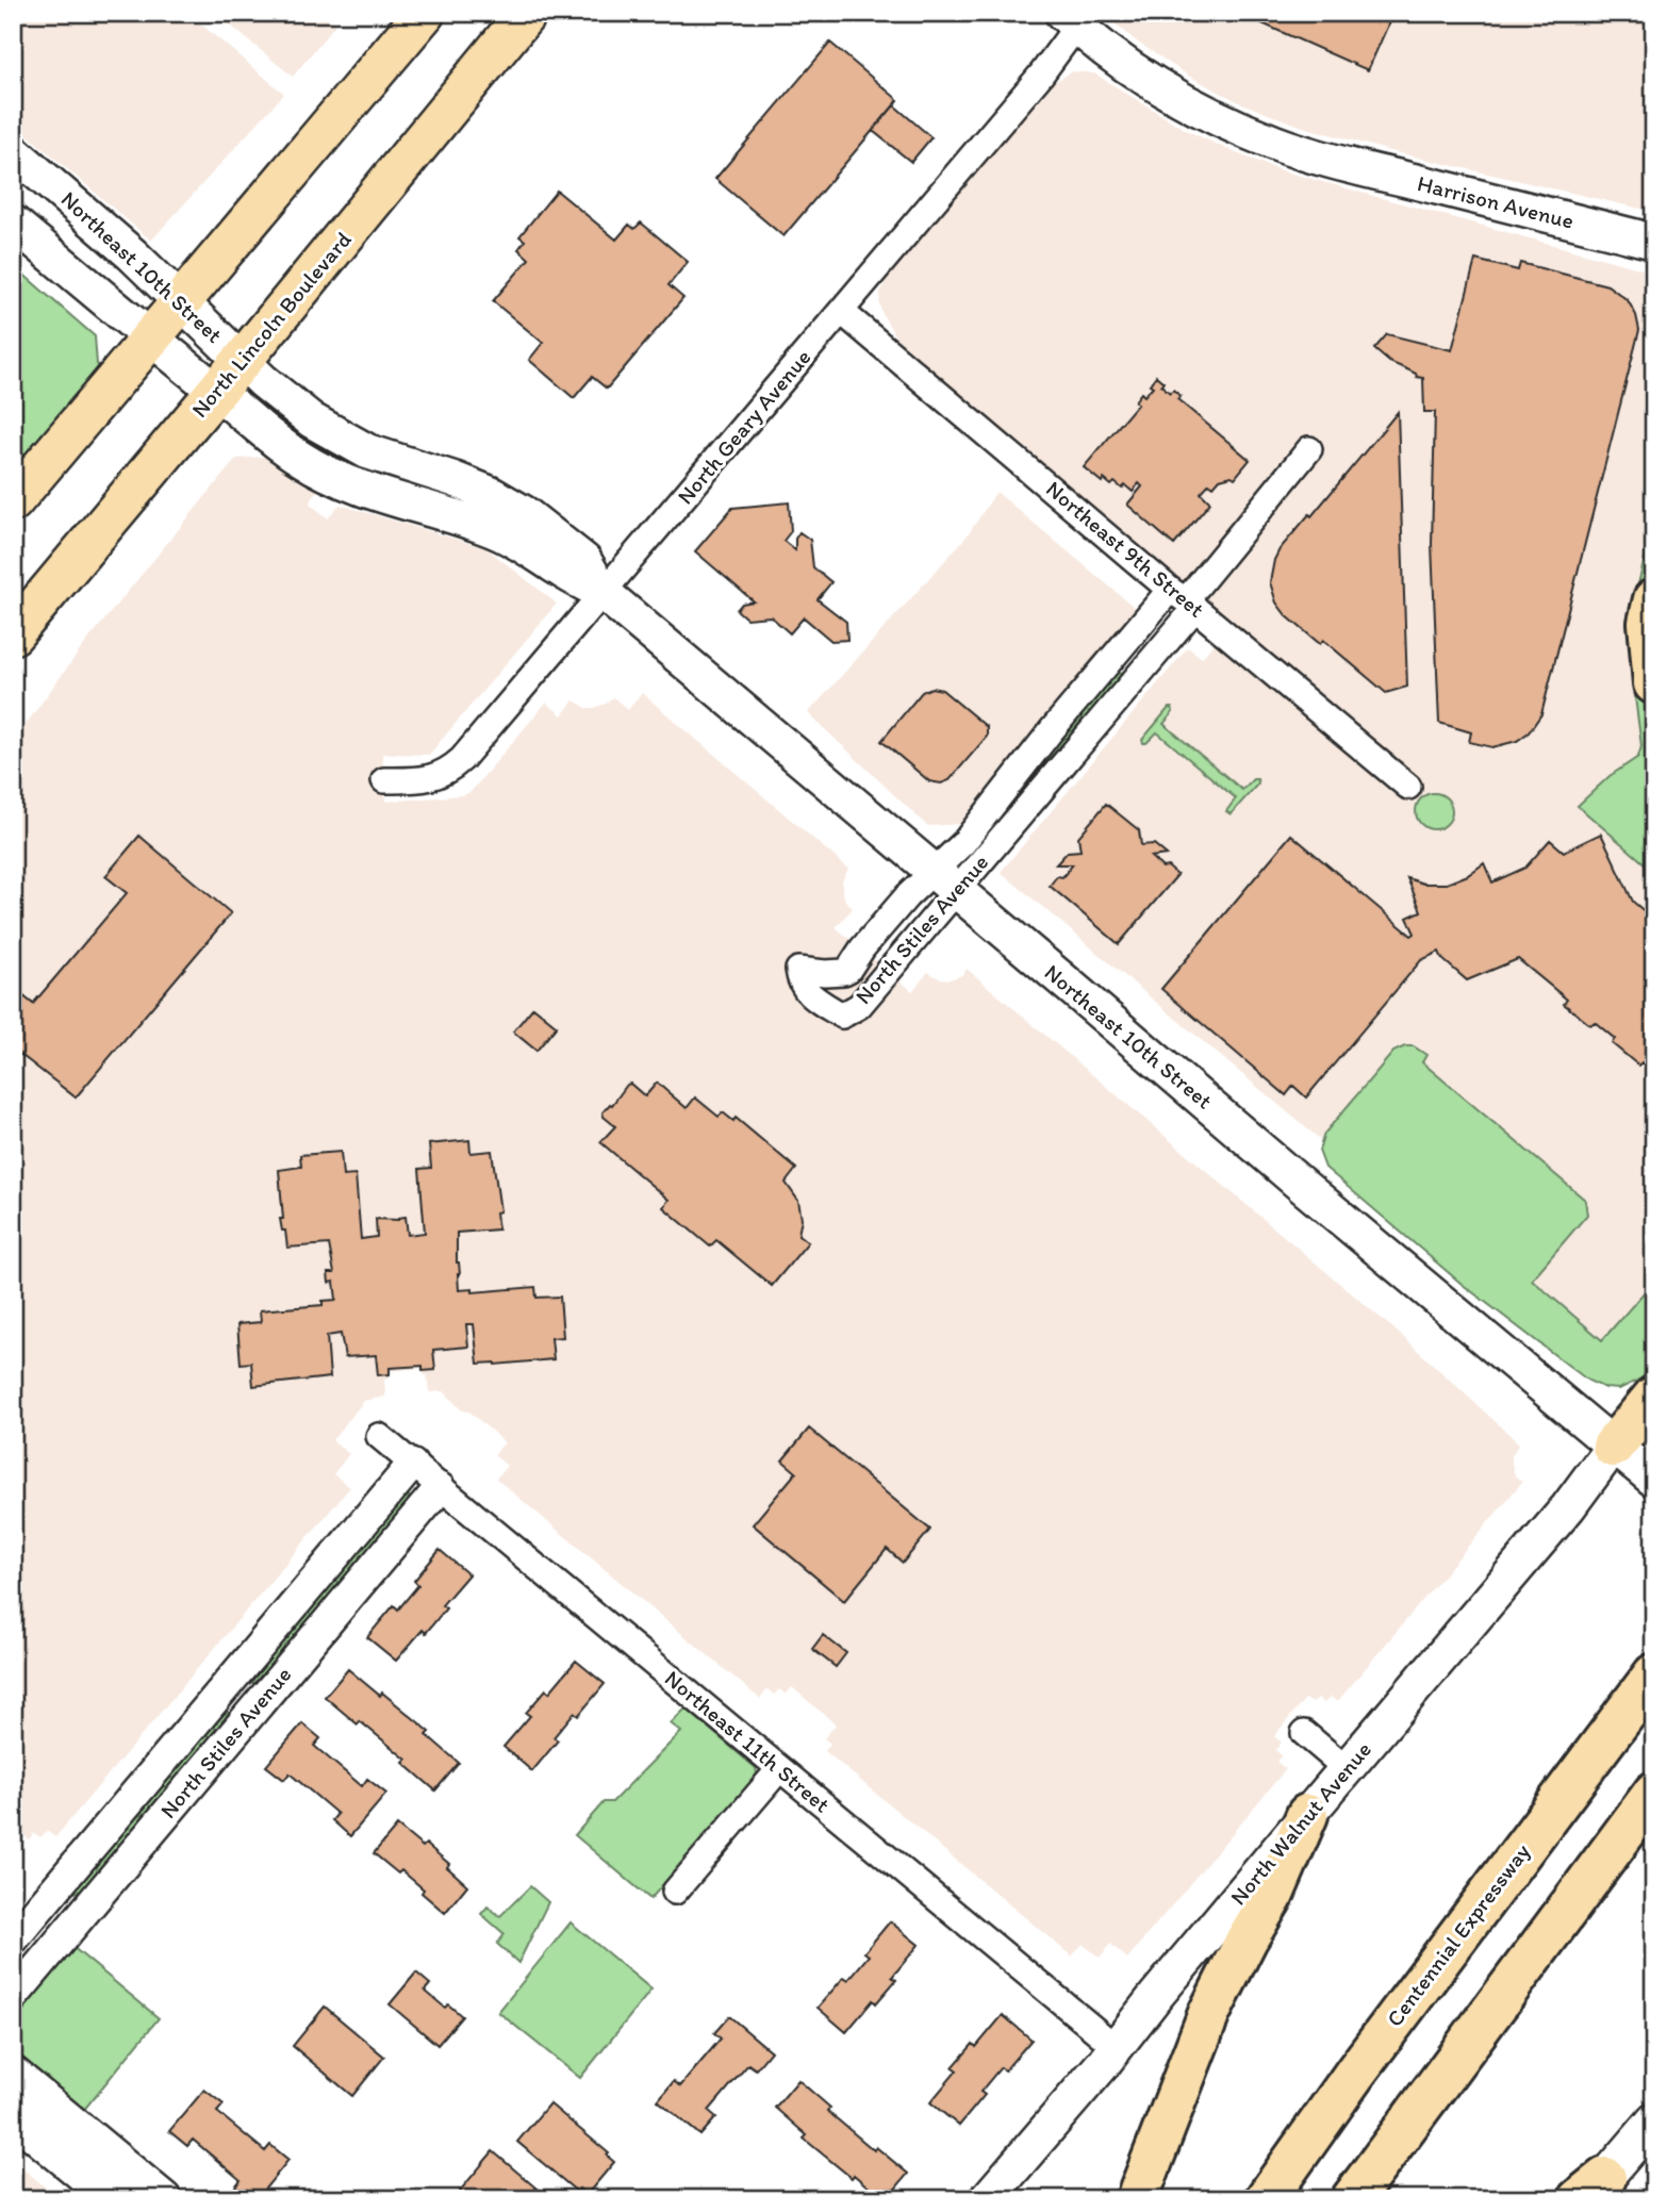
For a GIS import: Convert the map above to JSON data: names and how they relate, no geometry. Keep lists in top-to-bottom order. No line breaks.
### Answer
{"streets":{"highway":["Centennial Expressway"],"main road":["Harrison Avenue","Northeast 10th Street","North Lincoln Boulevard","North Walnut Avenue"],"street":["North Geary Avenue","Northeast 9th Street","North Stiles Avenue","Northeast 11th Street"]},"crossings":[["Harrison Avenue","North Geary Avenue"],["Northeast 10th Street","North Lincoln Boulevard"],["Northeast 10th Street","North Geary Avenue"],["Northeast 10th Street","North Stiles Avenue"],["Northeast 10th Street","North Walnut Avenue"],["North Geary Avenue","Northeast 9th Street"],["Northeast 9th Street","North Stiles Avenue"],["North Stiles Avenue","Northeast 11th Street"],["Northeast 11th Street","North Walnut Avenue"]]}
